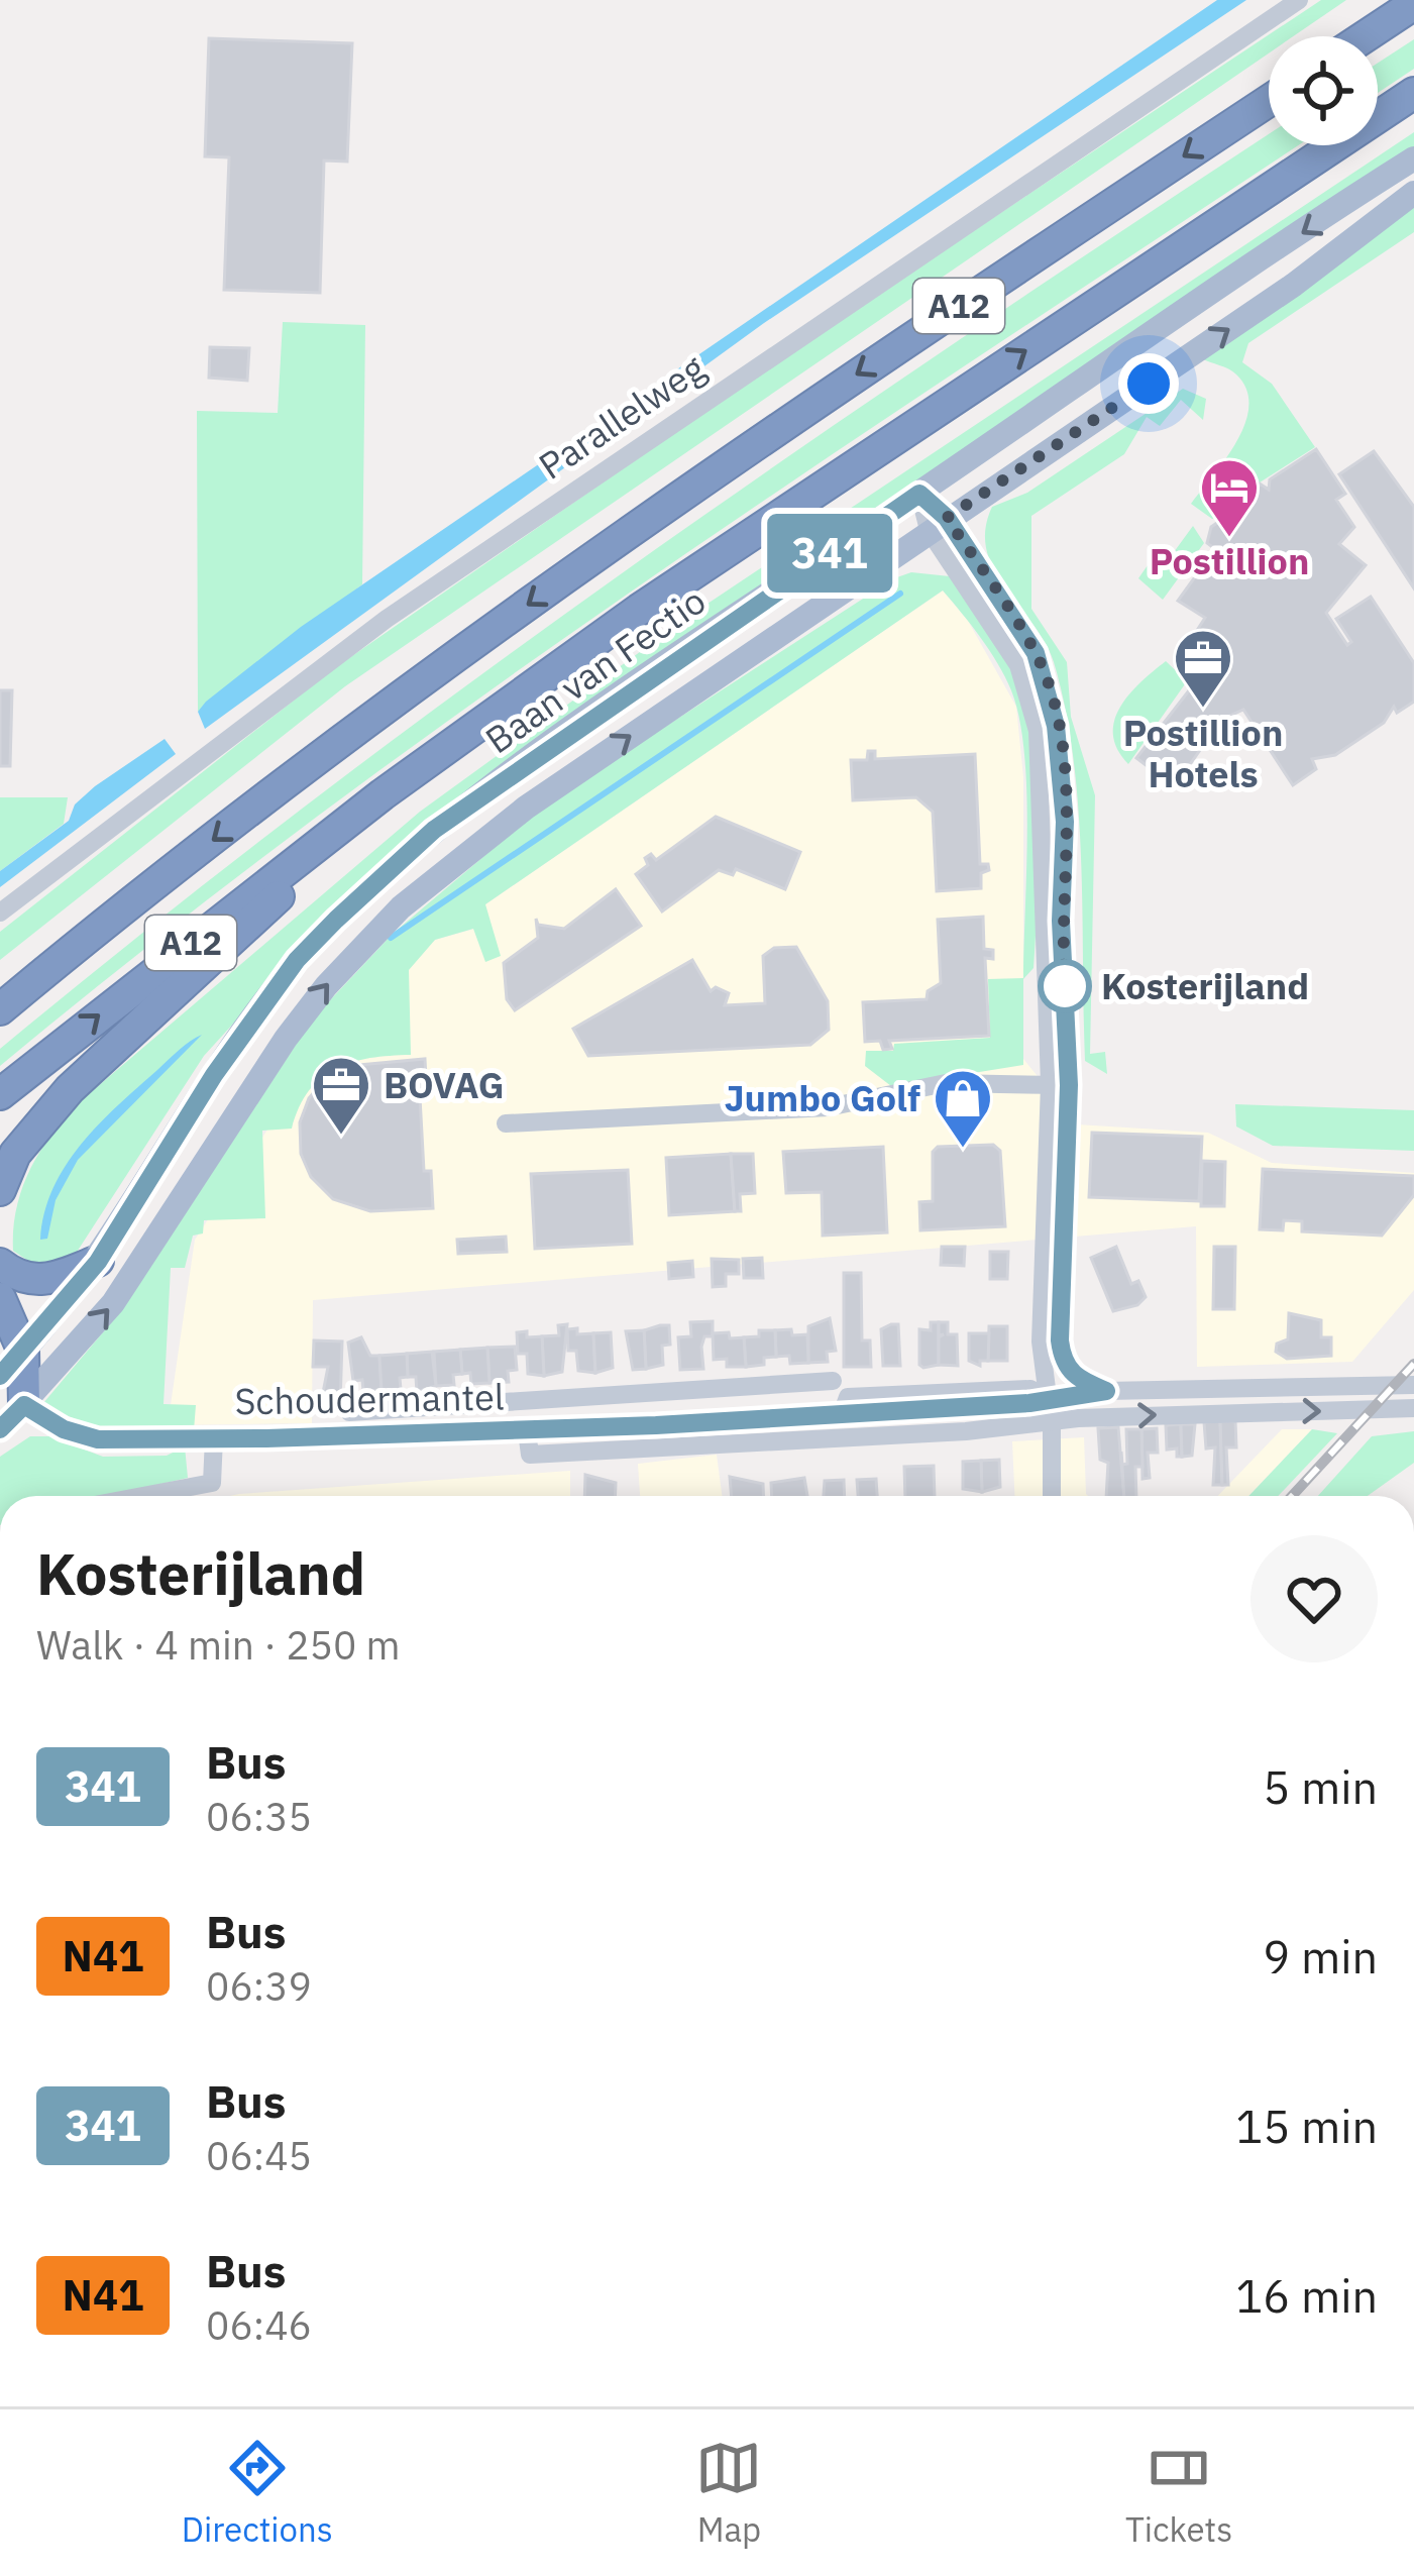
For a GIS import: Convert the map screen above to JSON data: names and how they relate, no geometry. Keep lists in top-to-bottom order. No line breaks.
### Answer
{"streets":{"highway":["A12"],"main road":["Baan van Fectio"],"street":["Parallelweg","Schoudermantel"]},"crossings":[["Baan van Fectio","Schoudermantel"]],"places":{"hotel":["Postillion"],"office":["Postillion Hotels","BOVAG"],"other":["Kosterijland"],"shop":["Jumbo Golf"]},"lines":["bus line 341"],"page":{"on_map":"341","heading":["Kosterijland","Walk · 4 min · 250 m"],"list":[{"mark":"341","name":"Bus","note":"06:35","value":"5 min"},{"mark":"N41","name":"Bus","note":"06:39","value":"9 min"},{"mark":"341","name":"Bus","note":"06:45","value":"15 min"},{"mark":"N41","name":"Bus","note":"06:46","value":"16 min"}],"tabs":["Directions","Map","Tickets"]}}
